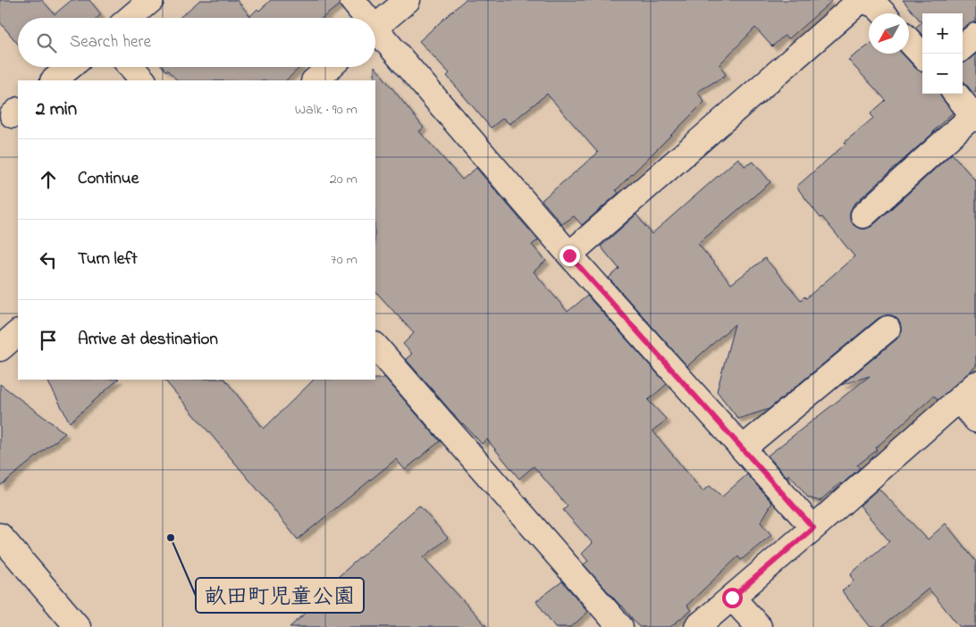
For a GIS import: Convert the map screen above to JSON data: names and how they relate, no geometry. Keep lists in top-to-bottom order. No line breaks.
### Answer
{"places":["畝田町児童公園"],"north":"bottom left","page":{"map_buttons":["+","−"],"search":"Search here","heading":["2 min","Walk · 90 m"],"list":[["Continue","20 m"],["Turn left","70 m"],"Arrive at destination"]}}
